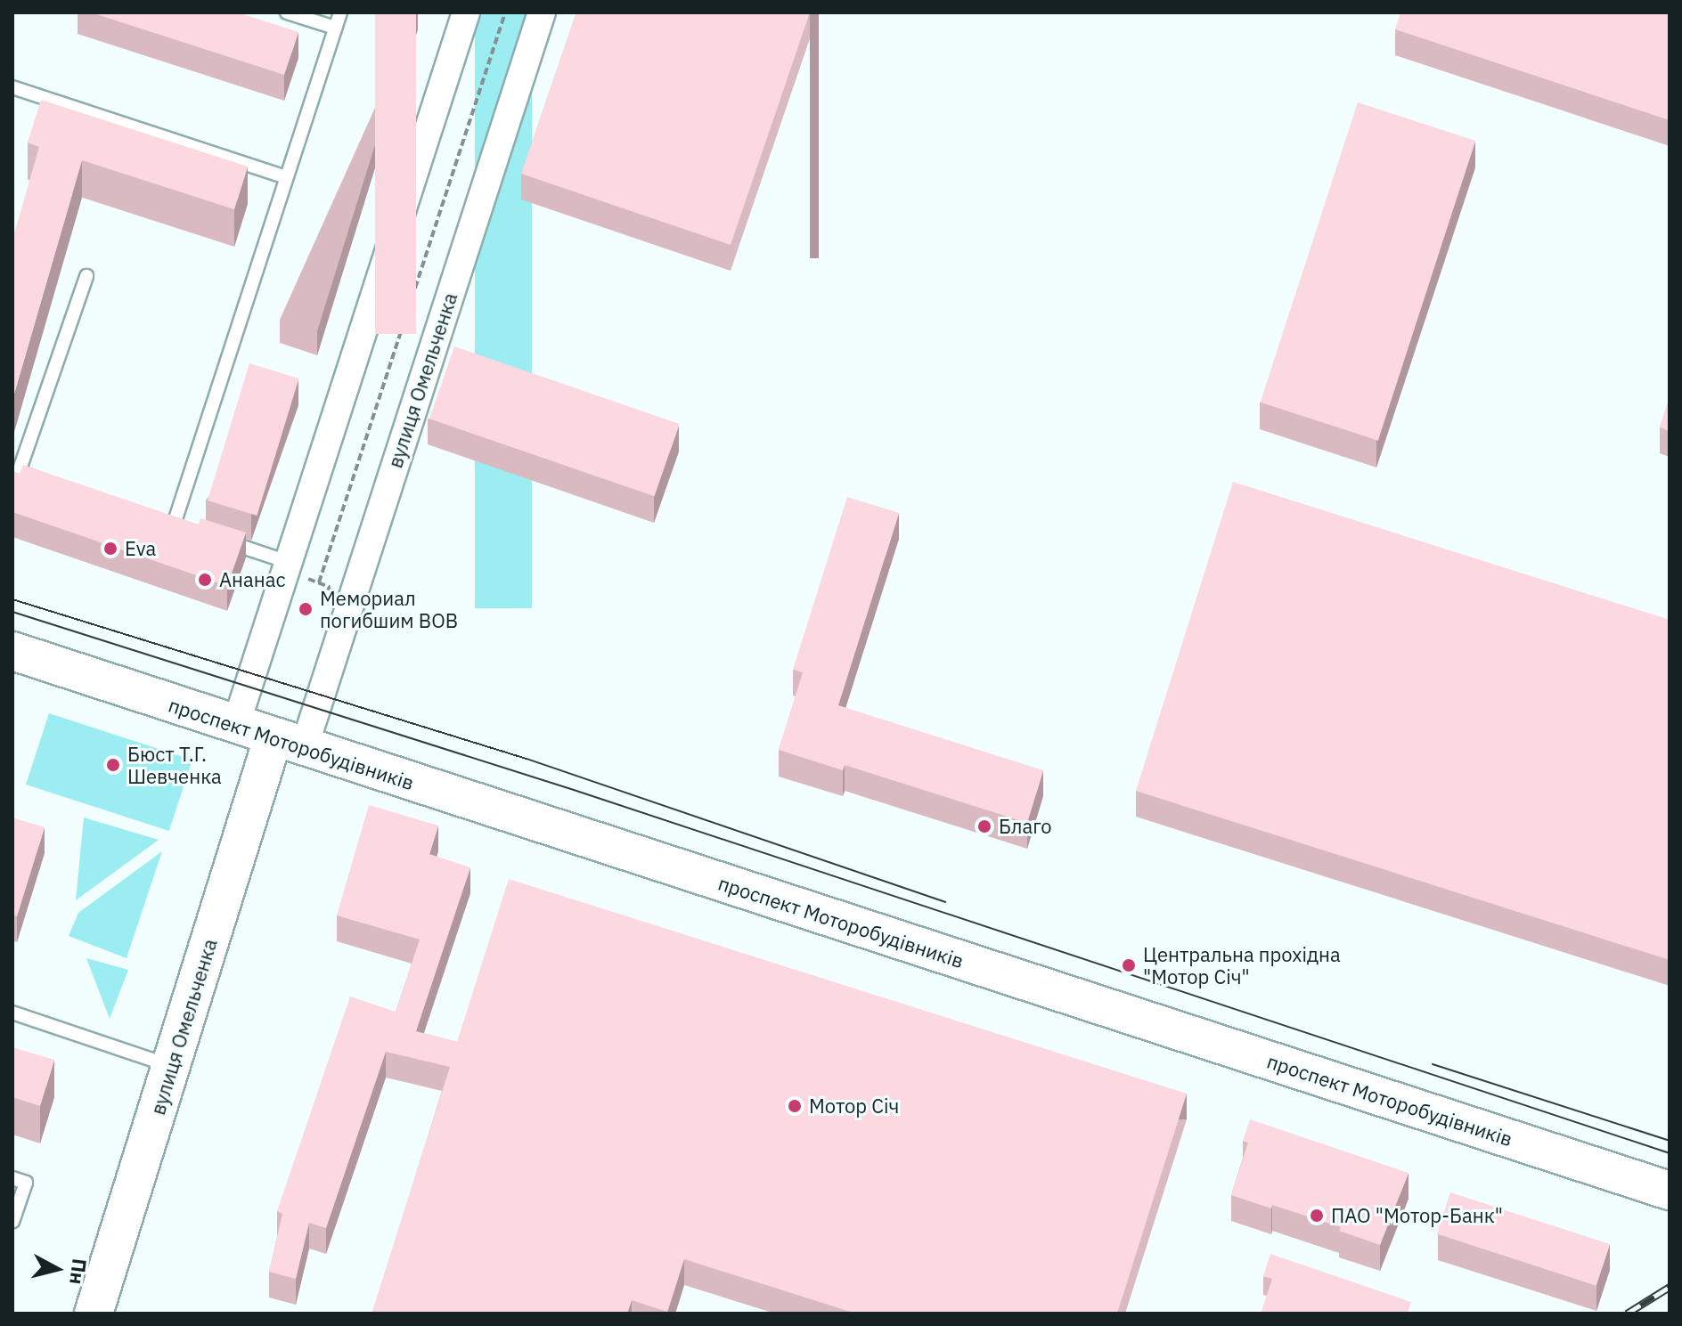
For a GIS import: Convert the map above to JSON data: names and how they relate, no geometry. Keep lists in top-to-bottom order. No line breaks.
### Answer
{"streets":{"main road":["вулиця Омельченка","проспект Моторобудівників"]},"crossings":[["вулиця Омельченка","проспект Моторобудівників"]],"places":["Eva","Ананас","Мемориал погибшим ВОВ","Бюст Т.Г. Шевченка","Благо","Центральна прохідна \"Мотор Січ\"","Мотор Січ","ПАО \"Мотор-Банк\""],"north":"right"}
